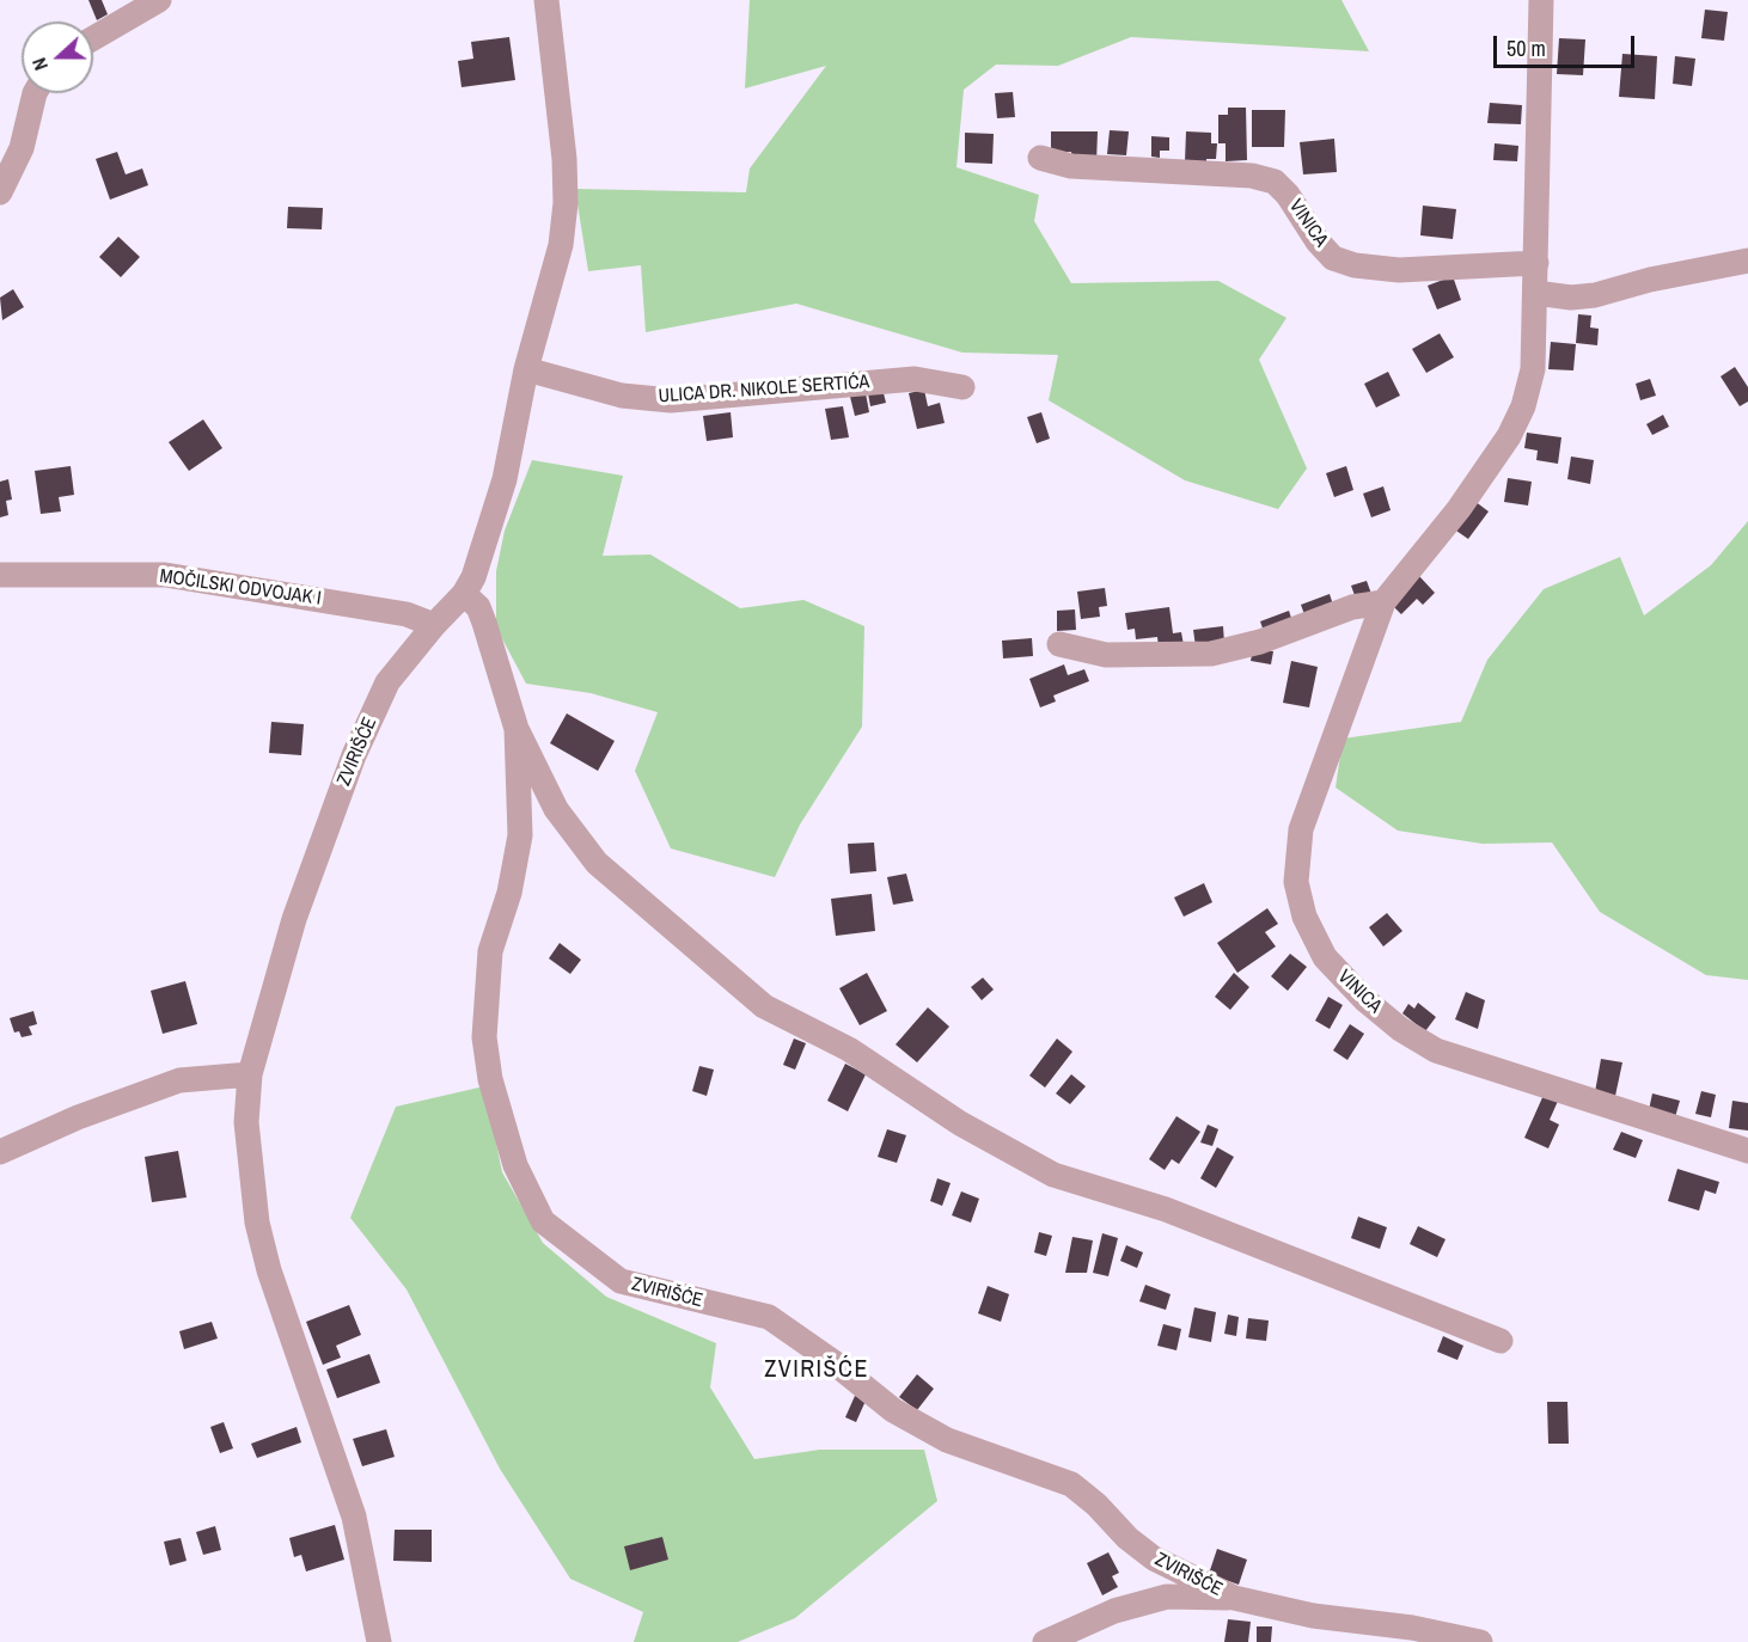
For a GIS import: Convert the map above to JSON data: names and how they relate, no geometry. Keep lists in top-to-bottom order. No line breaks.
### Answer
{"streets":{"street":["VINICA","ULICA DR. NIKOLE SERTIĆA","MOČILSKI ODVOJAK I","ZVIRIŠĆE"]},"crossings":[["MOČILSKI ODVOJAK I","ZVIRIŠĆE"]],"districts":["ZVIRIŠĆE"],"scale_bar":"50 m","north":"left"}
